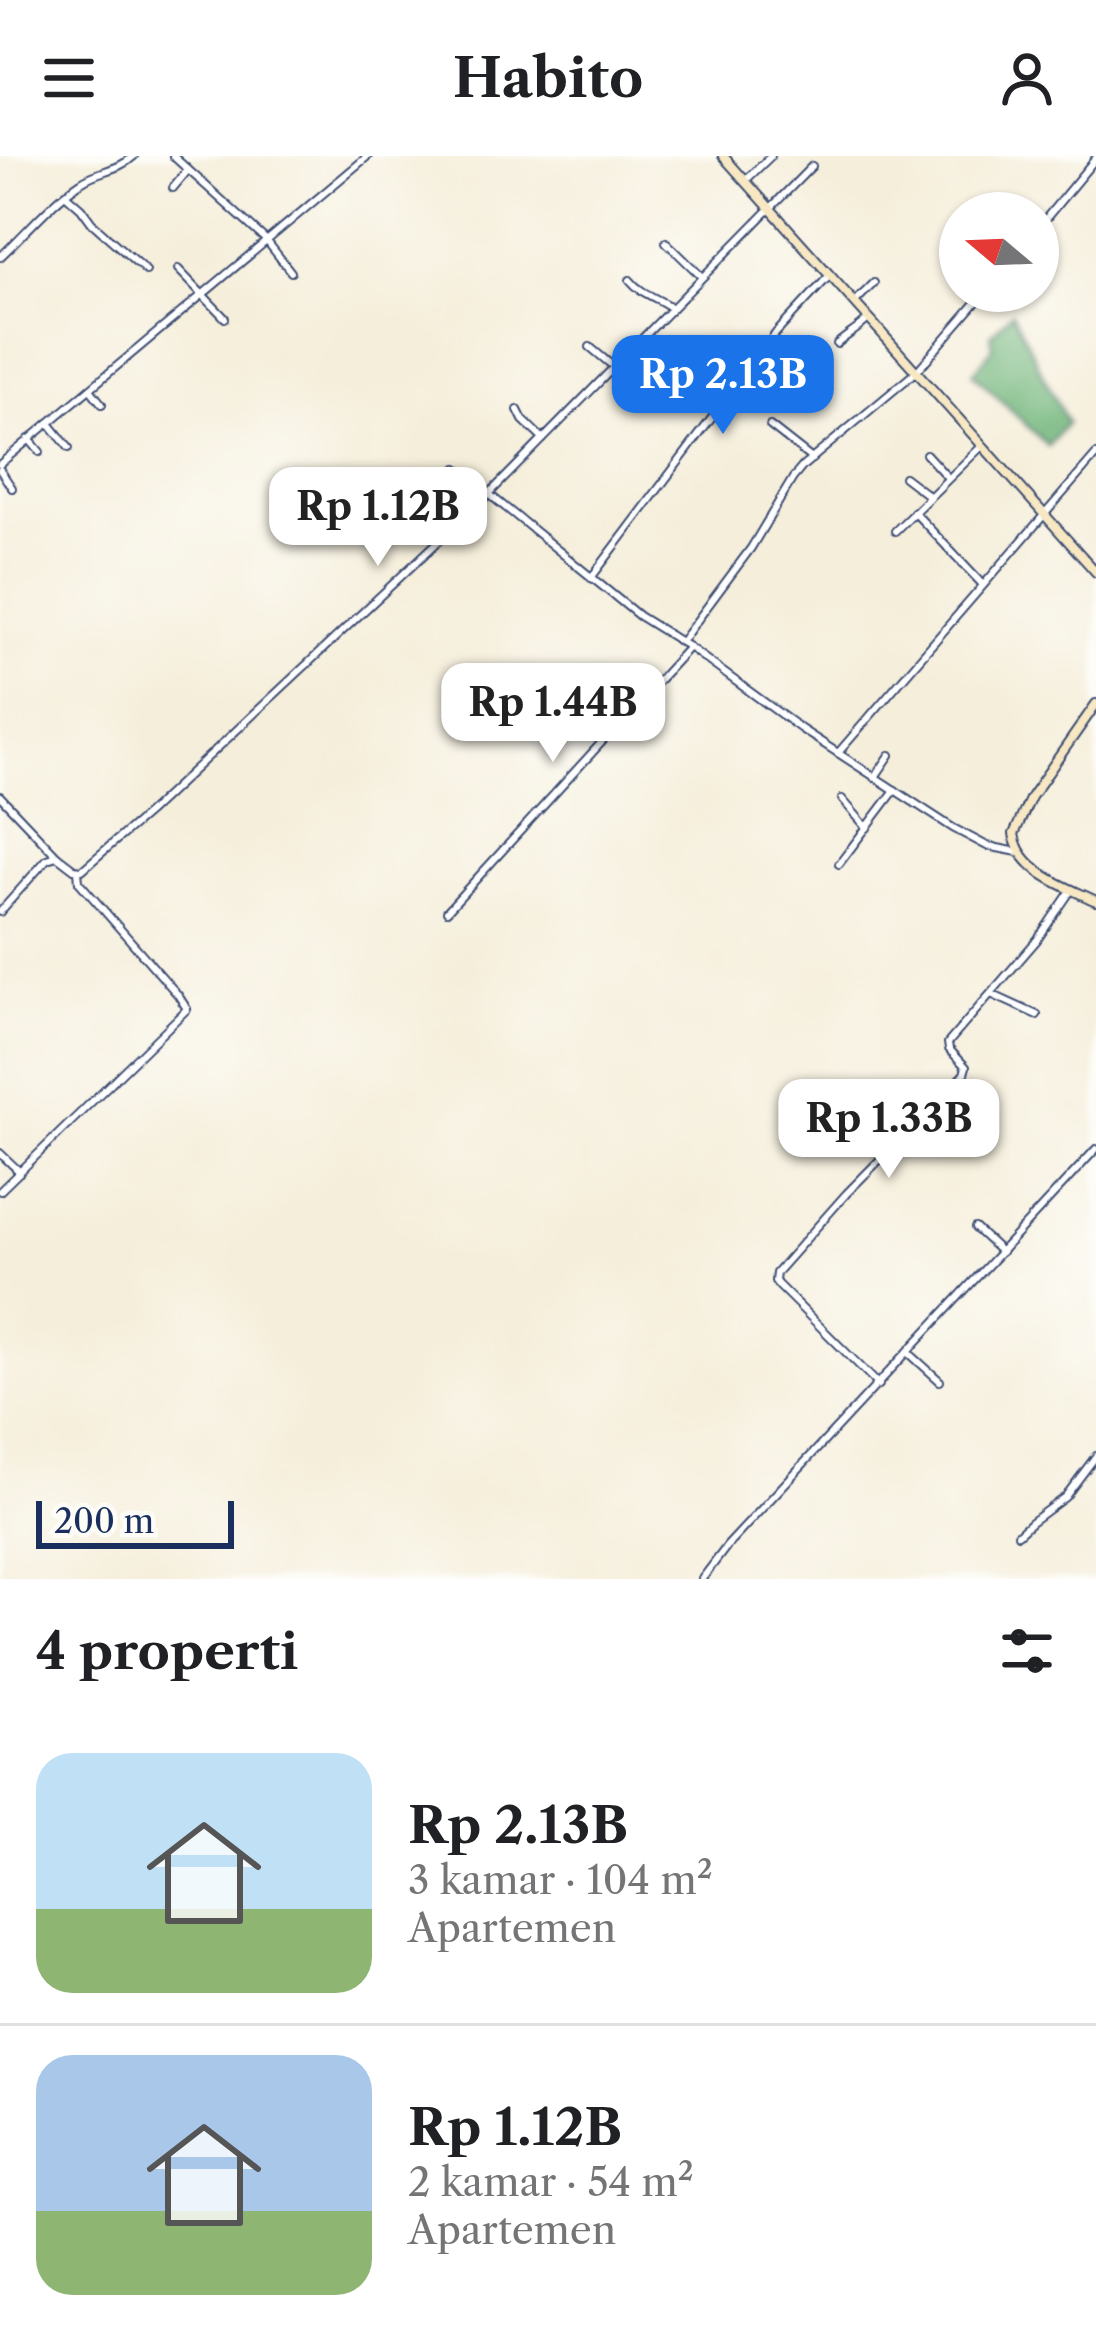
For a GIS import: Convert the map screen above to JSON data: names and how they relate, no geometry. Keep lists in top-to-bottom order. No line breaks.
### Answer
{"scale_bar":"200 m","north":"left","page":{"header":"Habito","price":["Rp 2.13B","Rp 1.12B","Rp 1.44B","Rp 1.33B"],"scale":"200 m","heading":"4 properti","list":[{"name":"Rp 2.13B","note":"3 kamar · 104 m² · Apartemen"},{"name":"Rp 1.12B","note":"2 kamar · 54 m² · Apartemen"}]}}
